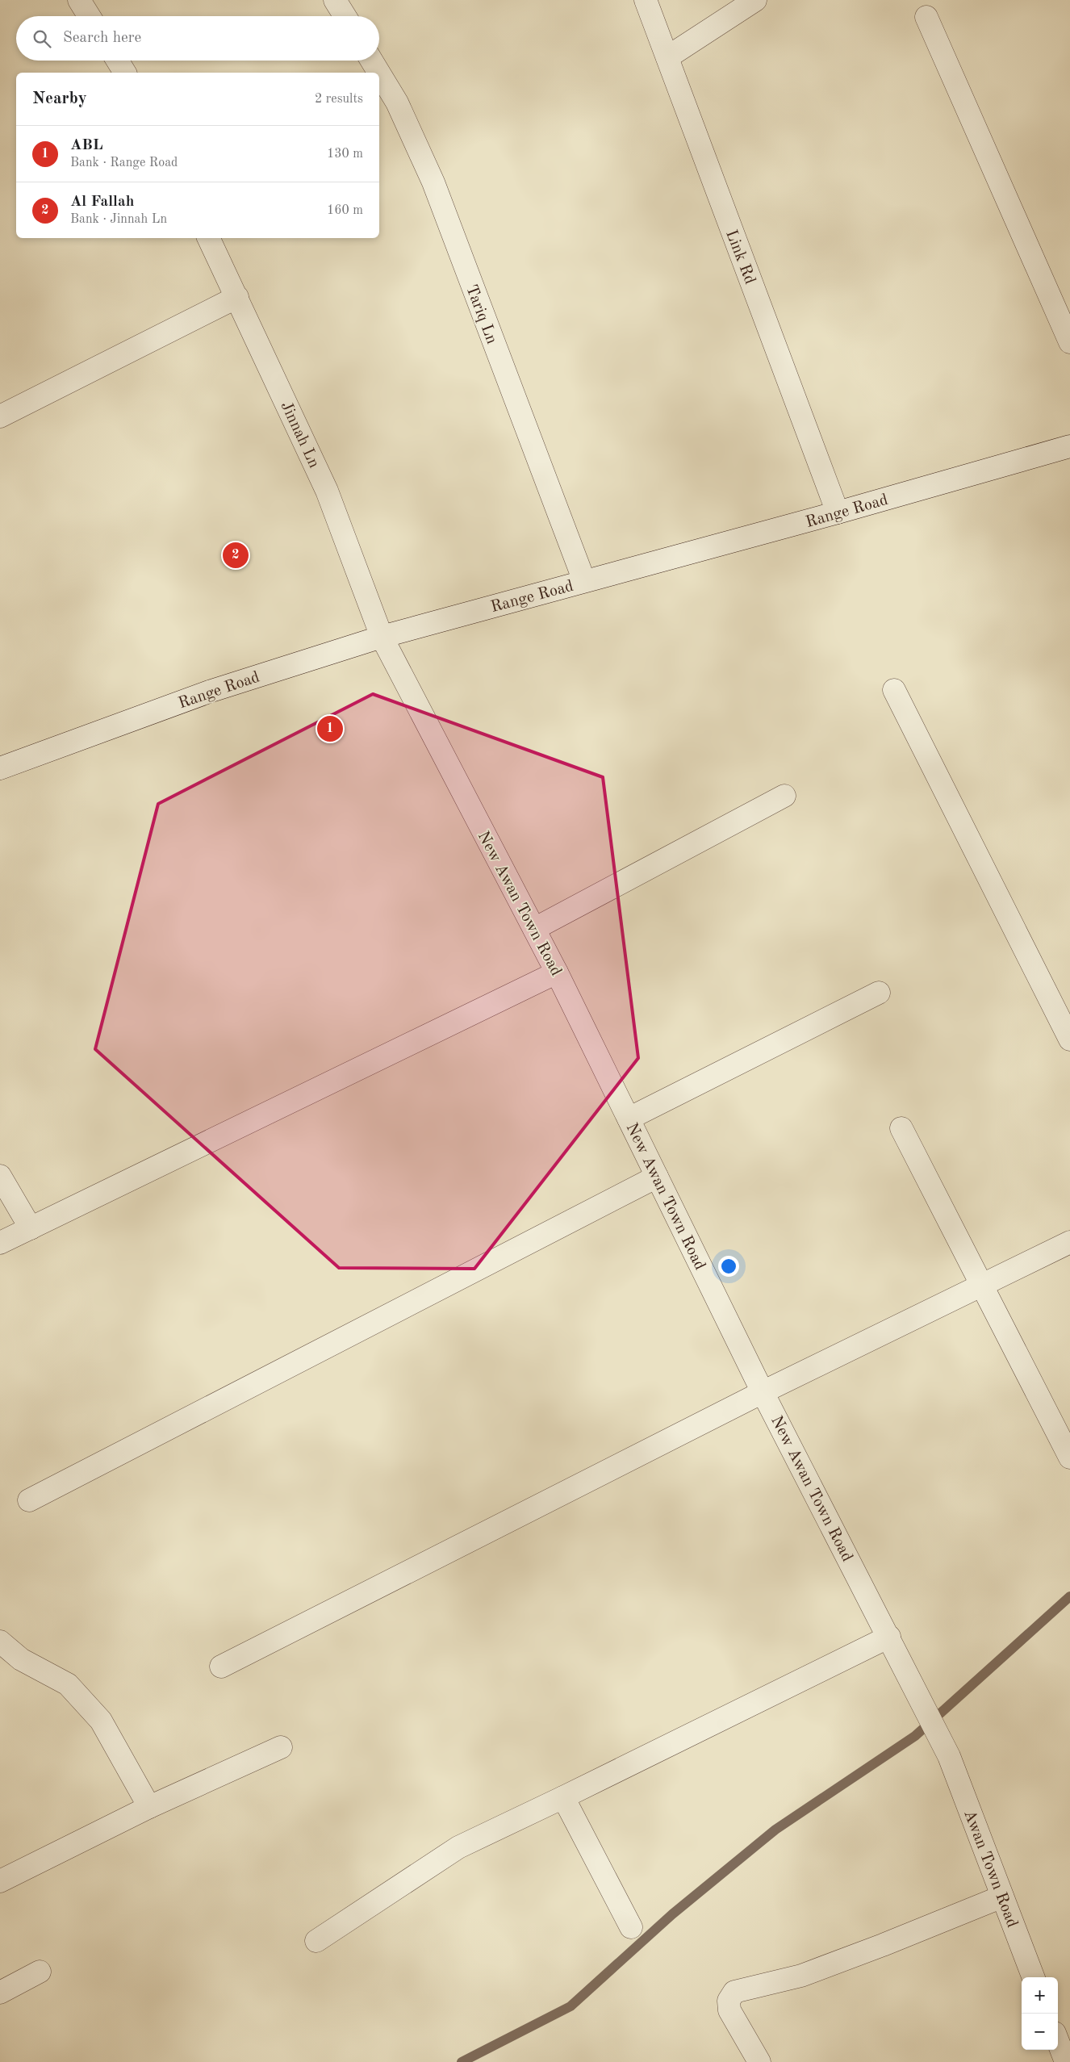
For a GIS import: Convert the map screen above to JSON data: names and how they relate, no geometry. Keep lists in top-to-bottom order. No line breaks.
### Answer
{"streets":{"street":["Link Rd","Tariq Ln","Jinnah Ln","Range Road","New Awan Town Road","Awan Town Road"]},"crossings":[["Link Rd","Range Road"],["Tariq Ln","Range Road"],["Jinnah Ln","Range Road"],["Jinnah Ln","New Awan Town Road"],["Range Road","New Awan Town Road"],["New Awan Town Road","Awan Town Road"]],"page":{"search":"Search here","heading":["Nearby","2 results"],"list":[{"mark":"1","name":"ABL","note":"Bank · Range Road","value":"130 m"},{"mark":"2","name":"Al Fallah","note":"Bank · Jinnah Ln","value":"160 m"}],"pins":["2","1"],"map_buttons":["+","−"]}}
